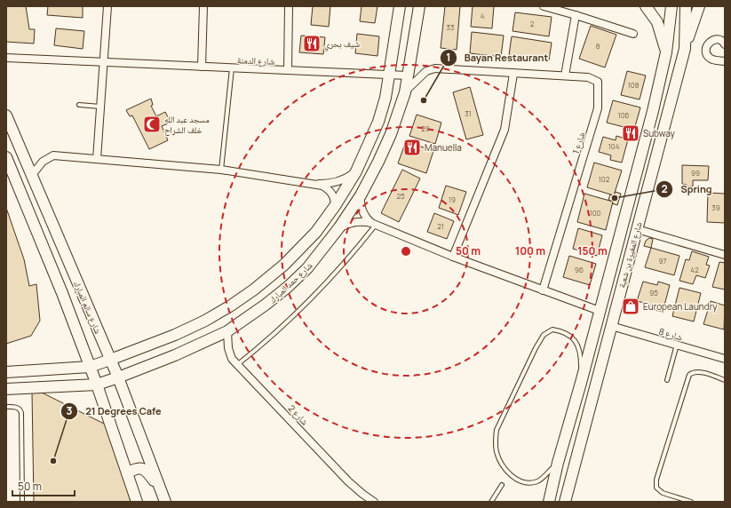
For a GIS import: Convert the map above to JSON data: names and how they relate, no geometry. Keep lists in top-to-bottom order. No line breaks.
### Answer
{"streets":{"main road":["شارع المغيرة بن شعبة","شارع حمد المبارك","شارع سالم المبارك"],"street":["شارع الدمنة","شارع 1","شارع 8","شارع 2"]},"crossings":[["شارع الدمنة","شارع حمد المبارك"],["شارع 1","شارع حمد المبارك"],["شارع المغيرة بن شعبة","شارع 8"],["شارع حمد المبارك","شارع سالم المبارك"],["شارع حمد المبارك","شارع 2"]],"places":{"restaurant":["شيف بحري","Subway","Manuella"],"other":["Bayan Restaurant","Spring","21 Degrees Cafe"],"mosque":["مسجد عبد الله خلف الشراح"],"shop":["European Laundry"]},"house_numbers":["4","2","33","8","108","31","106","29","104","99","102","25","19","39","100","21","97","96","42","95"],"scale_bar":"50 m","rings":["50 m","100 m","150 m"]}
